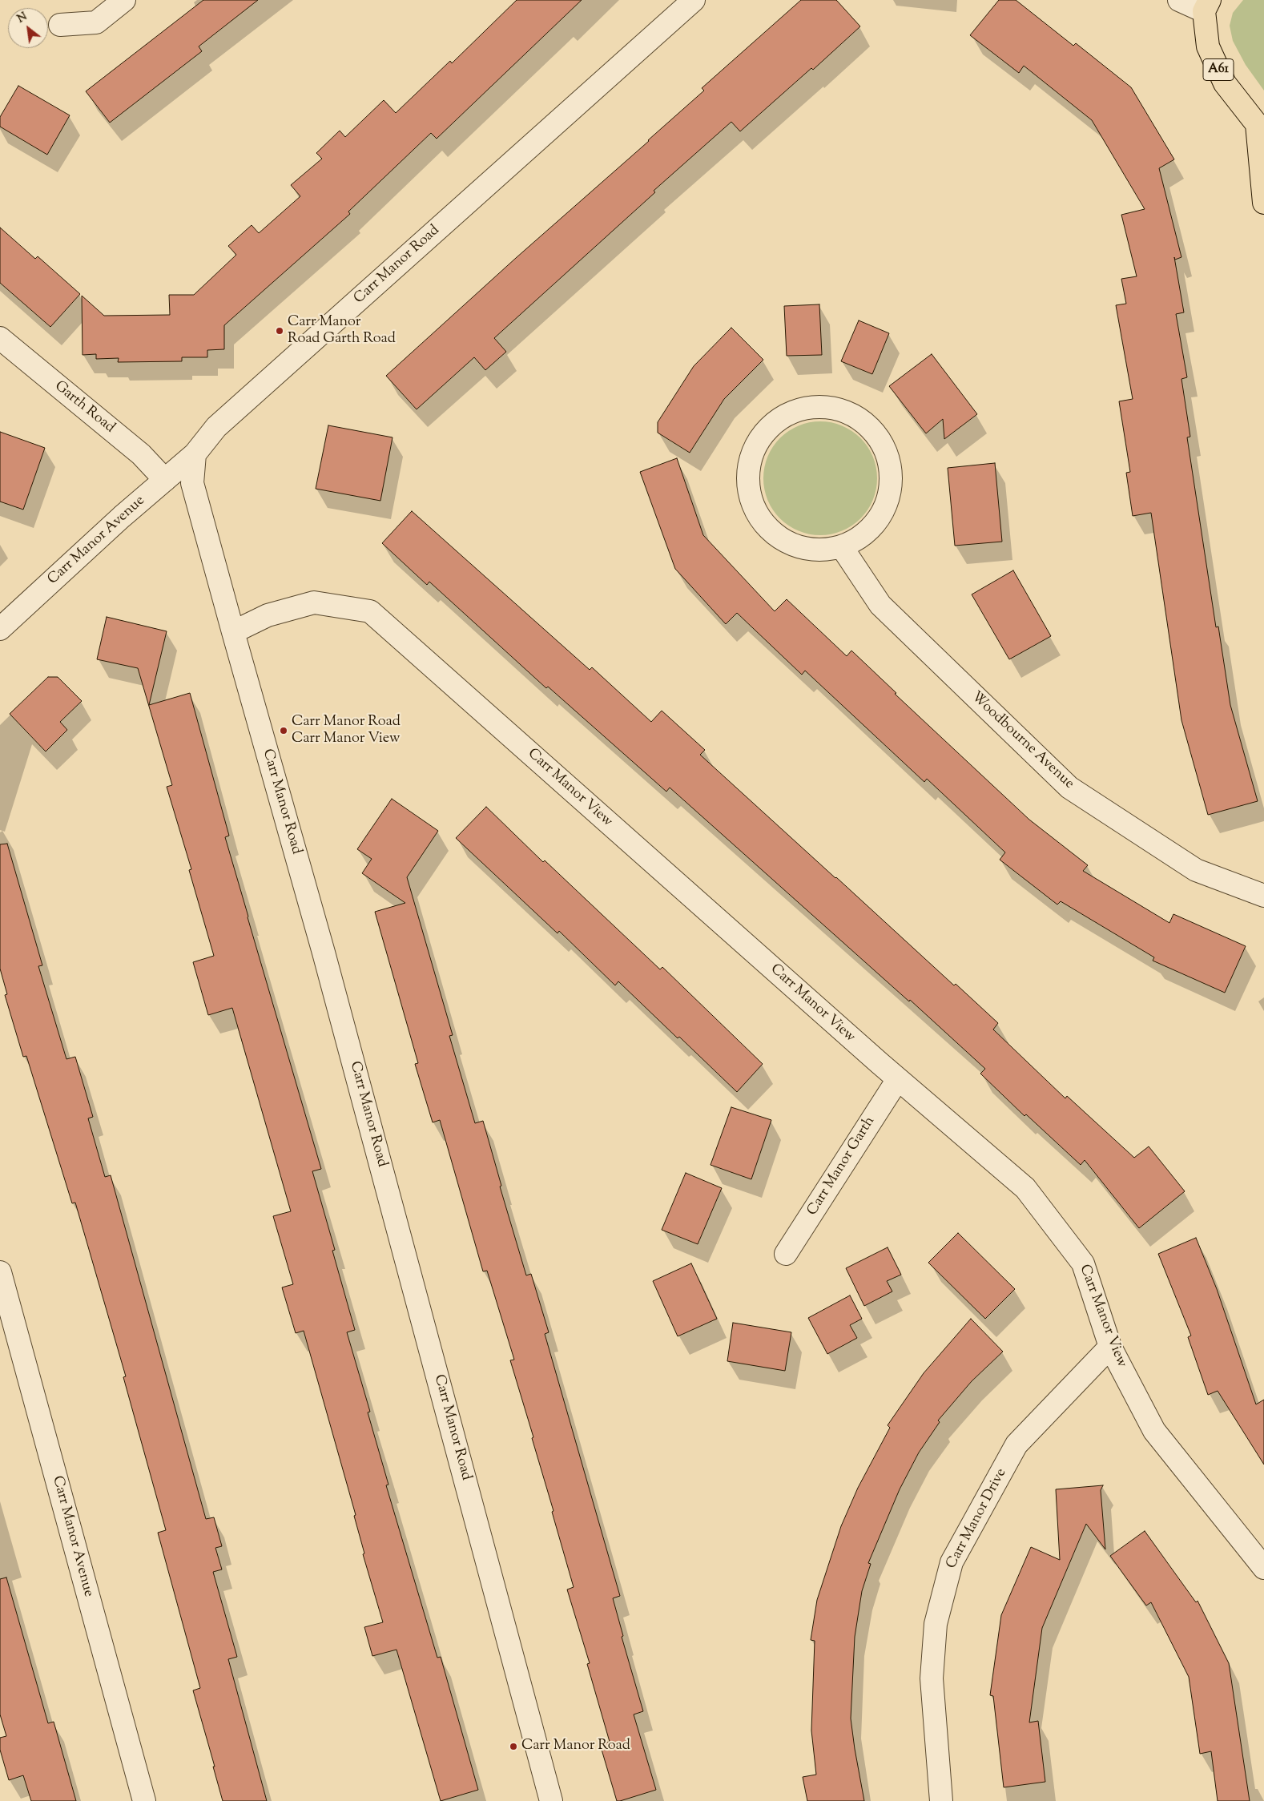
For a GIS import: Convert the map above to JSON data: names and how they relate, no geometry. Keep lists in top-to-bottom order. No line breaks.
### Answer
{"streets":{"highway":["A61"],"street":["Carr Manor Road","Garth Road","Carr Manor Avenue","Woodbourne Avenue","Carr Manor View","Carr Manor Garth","Carr Manor Drive"]},"crossings":[["Carr Manor Road","Carr Manor Avenue"],["Carr Manor Road","Carr Manor View"],["Garth Road","Carr Manor Avenue"],["Carr Manor View","Carr Manor Garth"],["Carr Manor View","Carr Manor Drive"]],"places":["Carr Manor Road Garth Road","Carr Manor Road Carr Manor View","Carr Manor Road"],"north":"top left"}
